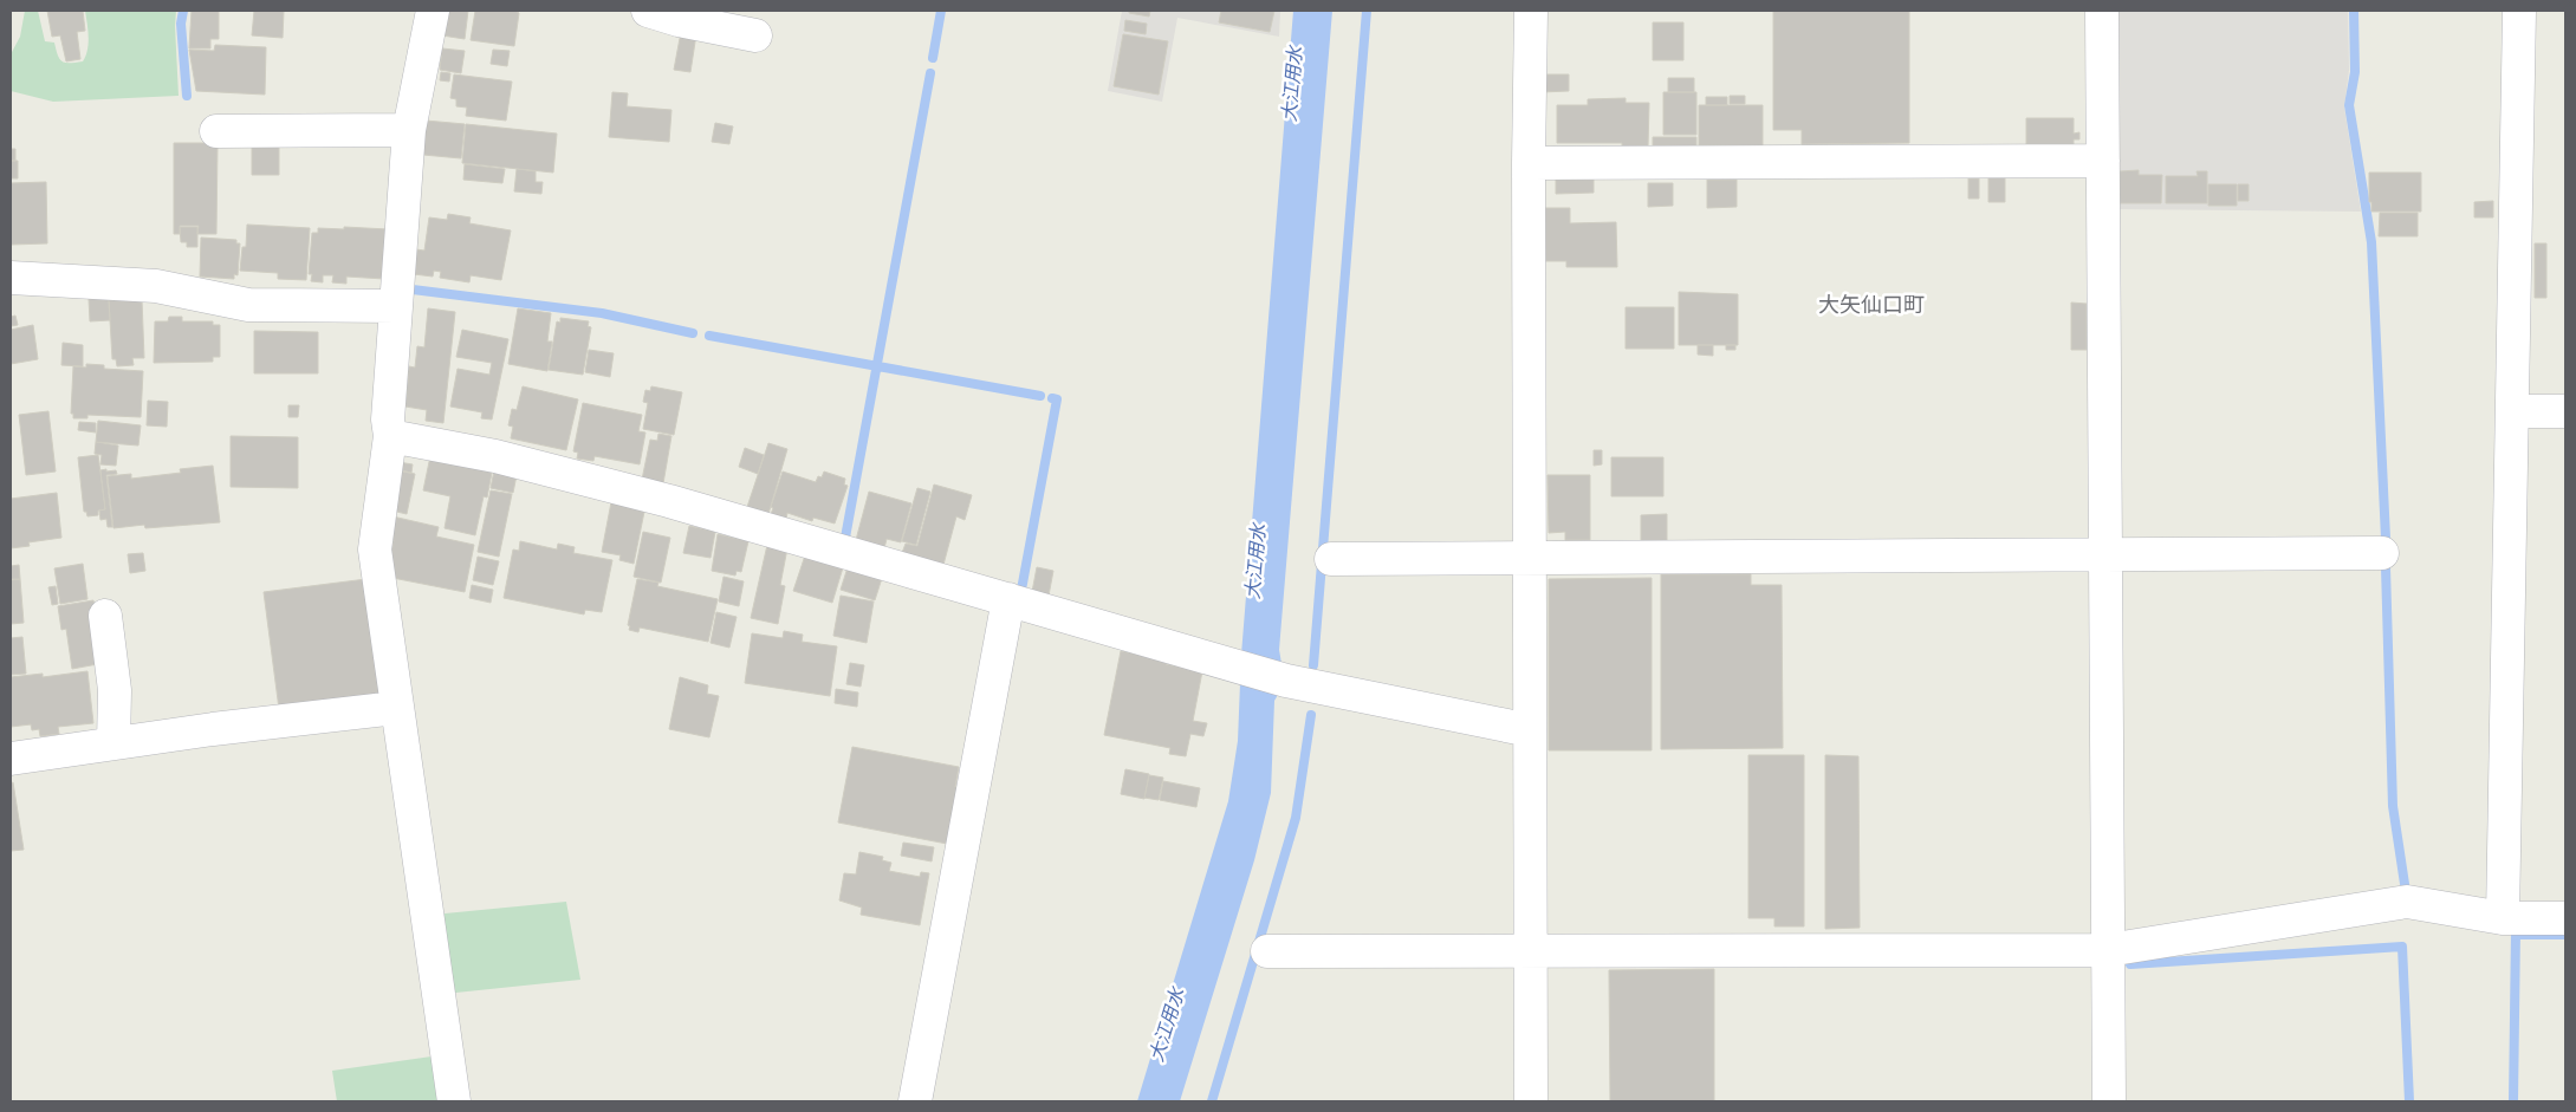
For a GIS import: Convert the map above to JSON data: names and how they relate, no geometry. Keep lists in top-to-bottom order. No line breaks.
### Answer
{"districts":["大矢仙口町"],"water":["大江用水"]}
